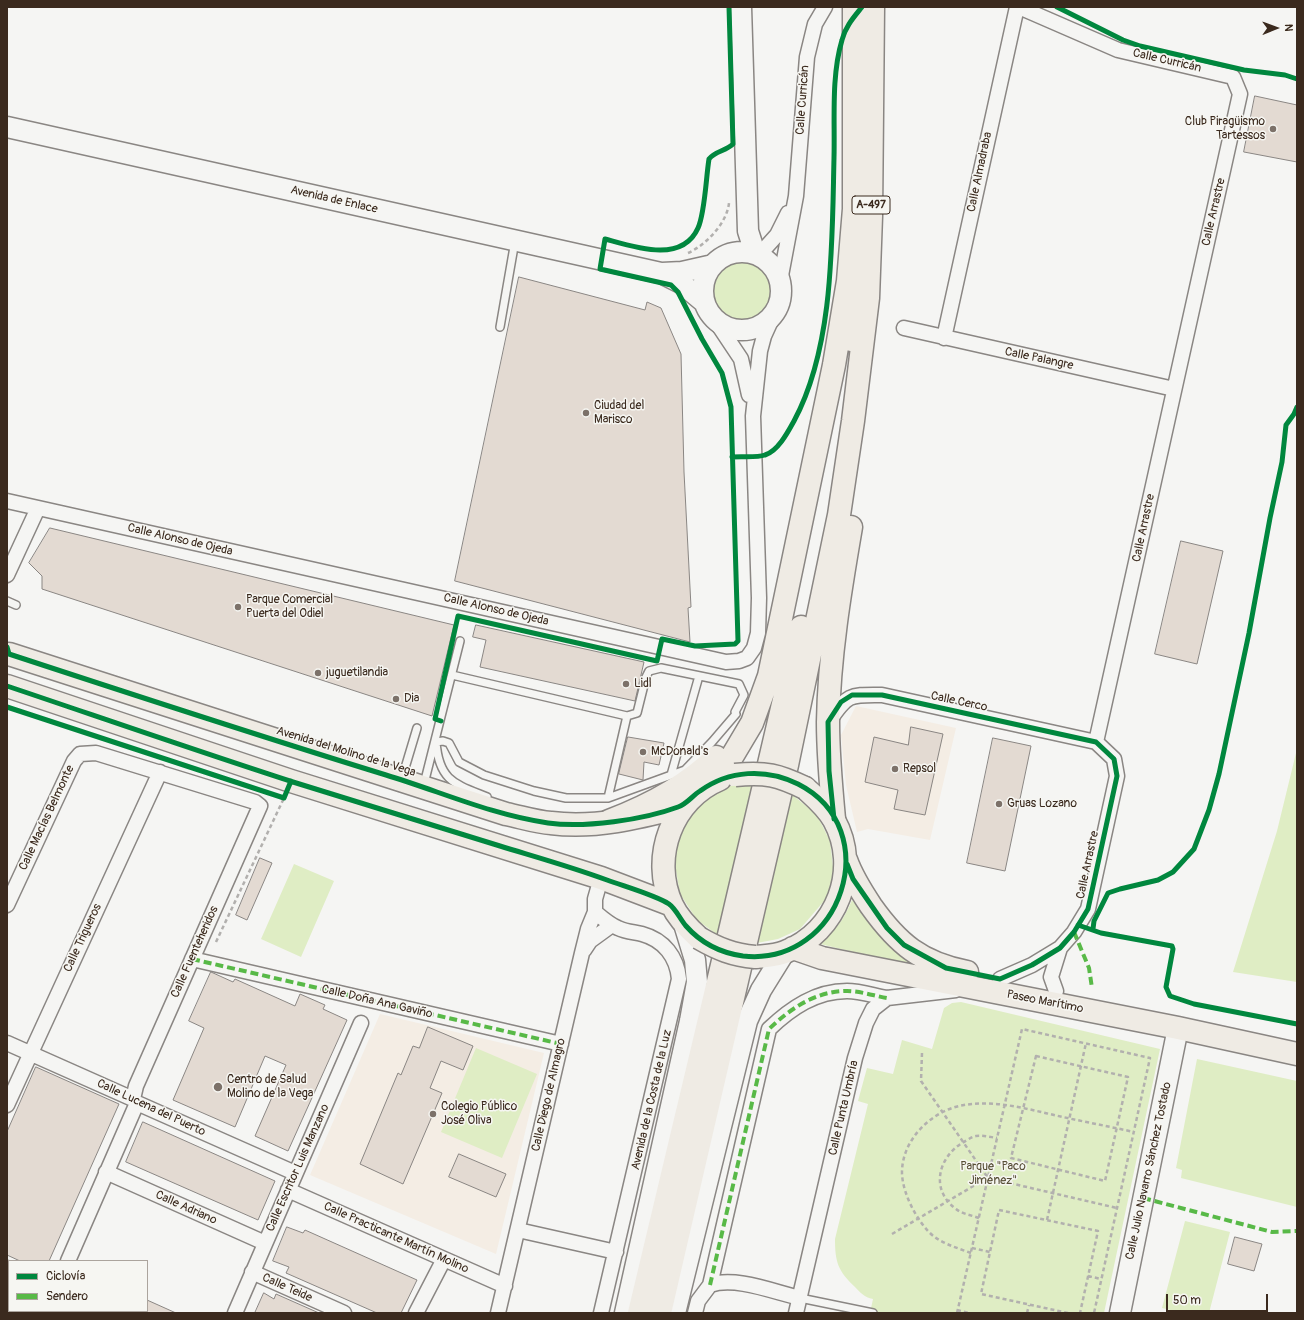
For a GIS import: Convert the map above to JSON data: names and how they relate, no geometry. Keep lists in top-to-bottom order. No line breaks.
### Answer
{"streets":{"main road":["A-497","Avenida del Molino de la Vega","Paseo Marítimo"],"street":["Calle Curricán","Calle Almadraba","Avenida de Enlace","Calle Arrastre","Calle Palangre","Calle Alonso de Ojeda","Calle Cerco","Calle Macías Belmonte","Calle Trigueros","Calle Fuenteheridos","Calle Doña Ana Gaviño","Calle Diego de Almagro","Avenida de la Costa de la Luz","Calle Lucena del Puerto","Calle Punta Umbría","Calle Escritor Luis Manzano","Calle Julio Navarro Sánchez Tostado","Calle Adriano","Calle Practicante Martín Molino","Calle Teide"]},"crossings":[["Calle Curricán","Calle Almadraba"],["Calle Curricán","Avenida de Enlace"],["Calle Curricán","Calle Arrastre"],["Calle Curricán","Calle Alonso de Ojeda"],["Calle Almadraba","Calle Palangre"],["Avenida de Enlace","Calle Alonso de Ojeda"],["Calle Arrastre","Calle Palangre"],["Calle Arrastre","Calle Cerco"],["Calle Arrastre","Paseo Marítimo"],["Calle Macías Belmonte","Calle Trigueros"],["Calle Macías Belmonte","Calle Fuenteheridos"],["Calle Trigueros","Calle Fuenteheridos"],["Calle Trigueros","Calle Lucena del Puerto"],["Calle Fuenteheridos","Calle Doña Ana Gaviño"],["Calle Fuenteheridos","Calle Lucena del Puerto"],["Calle Fuenteheridos","Calle Adriano"],["Calle Doña Ana Gaviño","Calle Diego de Almagro"],["Paseo Marítimo","Calle Julio Navarro Sánchez Tostado"],["Calle Diego de Almagro","Avenida de la Costa de la Luz"],["Calle Diego de Almagro","Calle Practicante Martín Molino"],["Calle Lucena del Puerto","Calle Escritor Luis Manzano"],["Calle Escritor Luis Manzano","Calle Adriano"],["Calle Escritor Luis Manzano","Calle Practicante Martín Molino"],["Calle Escritor Luis Manzano","Calle Teide"]],"parks":["Parque \"Paco Jiménez\""],"places":["Club Piragüismo Tartessos","Ciudad del Marisco","Parque Comercial Puerta del Odiel","juguetilandia","Lidl","Dia","McDonald's","Repsol","Gruas Lozano","Centro de Salud Molino de la Vega","Colegio Público José Oliva"],"legend":["Ciclovía","Sendero"],"scale_bar":"50 m","north":"right"}
